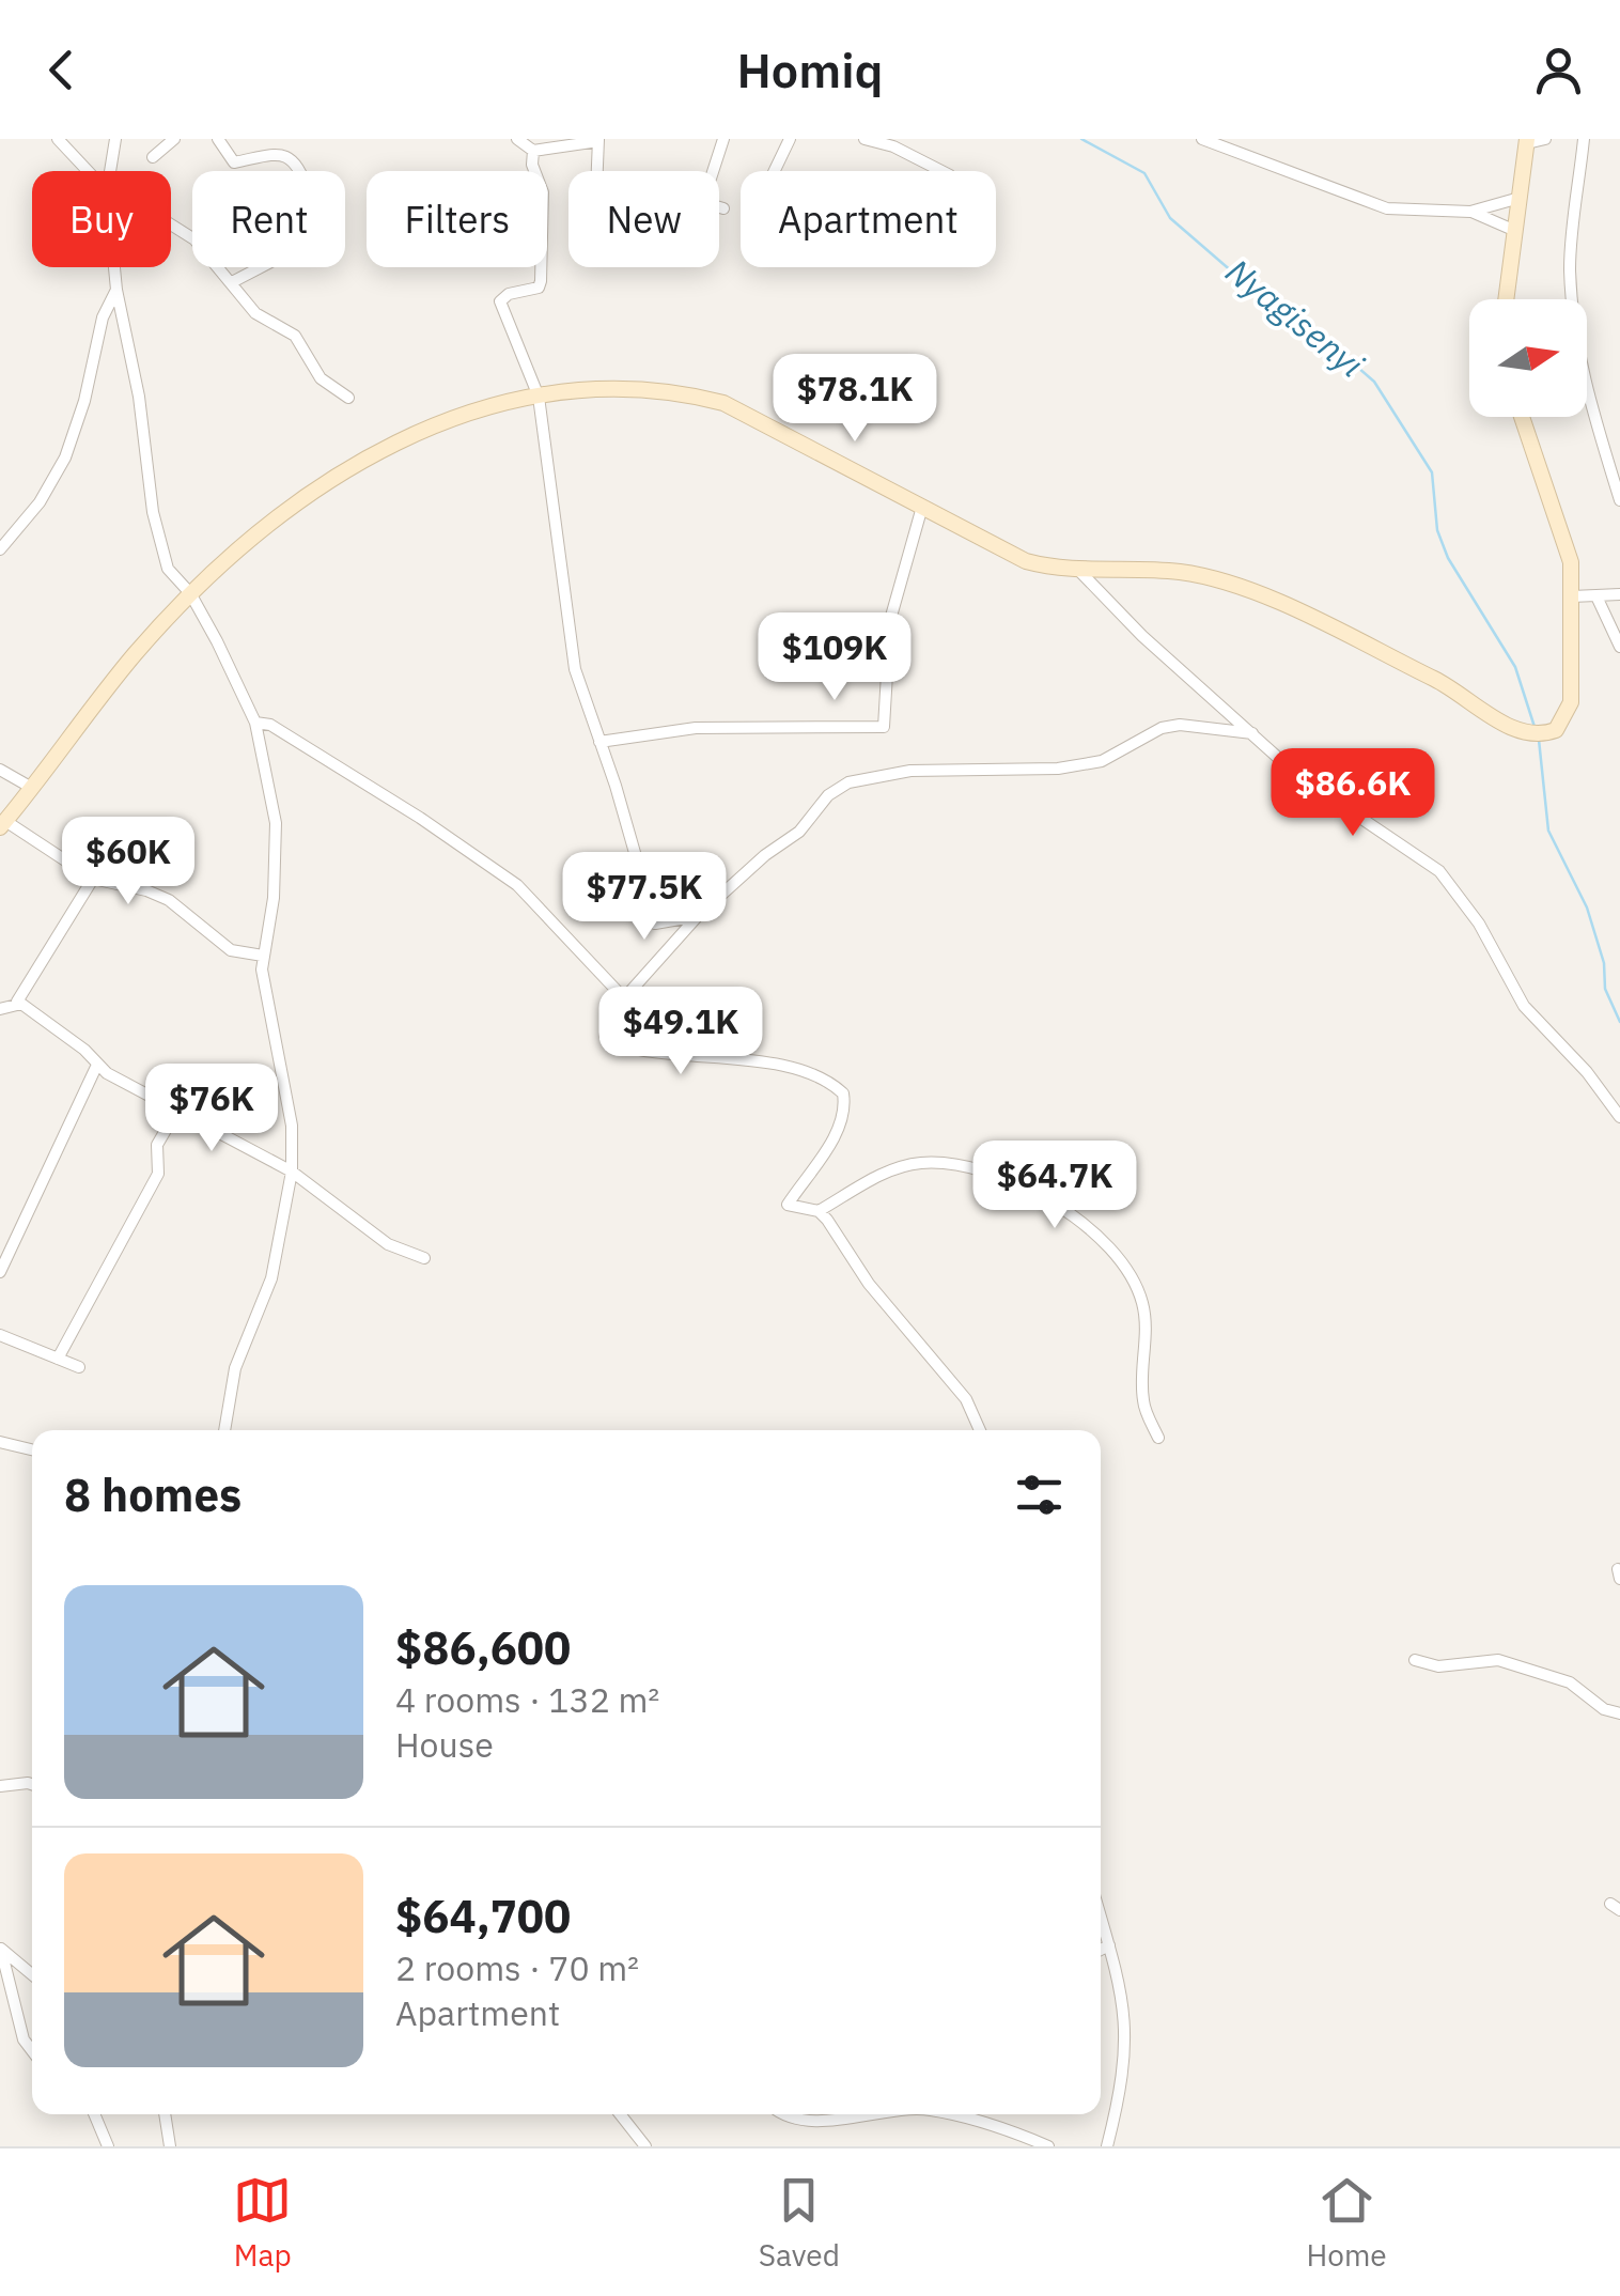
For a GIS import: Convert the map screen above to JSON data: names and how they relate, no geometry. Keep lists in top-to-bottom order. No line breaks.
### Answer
{"water":["Nyagisenyi"],"north":"right","page":{"header":"Homiq","chip":["Buy","Rent","Filters","New","Apartment"],"price":["$78.1K","$109K","$86.6K","$60K","$77.5K","$49.1K","$76K","$64.7K"],"heading":"8 homes","list":[{"name":"$86,600","note":"4 rooms · 132 m² · House"},{"name":"$64,700","note":"2 rooms · 70 m² · Apartment"}],"tabs":["Map","Saved","Home"]}}
